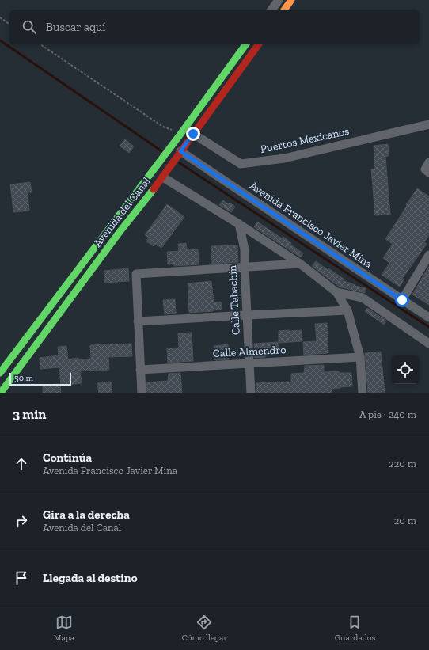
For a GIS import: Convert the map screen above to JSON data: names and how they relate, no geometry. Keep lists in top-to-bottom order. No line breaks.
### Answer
{"streets":{"street":["Puertos Mexicanos","Avenida del Canal","Avenida Francisco Javier Mina","Calle Tabachín","Calle Almendro"]},"crossings":[["Puertos Mexicanos","Avenida del Canal"],["Avenida del Canal","Avenida Francisco Javier Mina"],["Calle Tabachín","Calle Almendro"]],"scale_bar":"50 m","page":{"search":"Buscar aquí","scale":"50 m","heading":["3 min","A pie · 240 m"],"list":[["Continúa","Avenida Francisco Javier Mina","220 m"],["Gira a la derecha","Avenida del Canal","20 m"],"Llegada al destino"],"nav":["Mapa","Cómo llegar","Guardados"]}}
